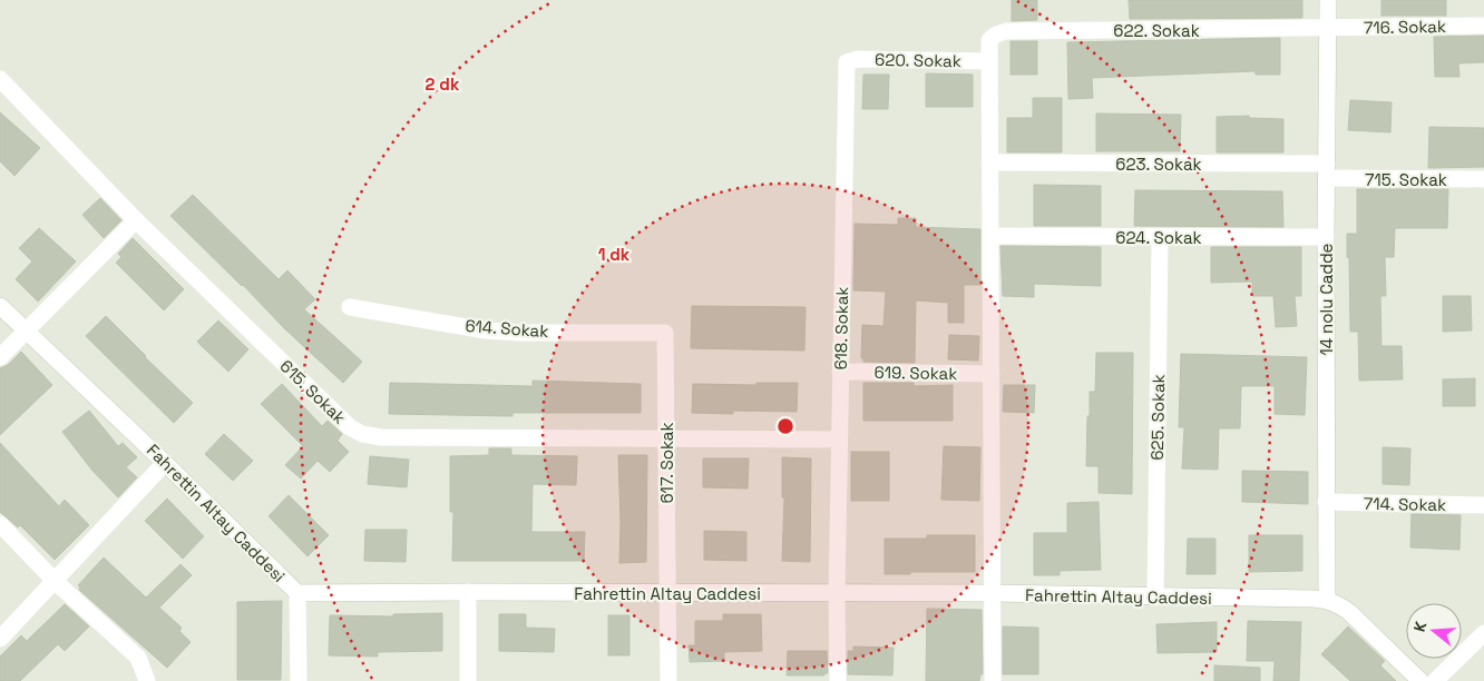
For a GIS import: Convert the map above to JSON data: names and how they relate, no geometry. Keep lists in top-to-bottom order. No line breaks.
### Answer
{"streets":{"street":["716. Sokak","622. Sokak","620. Sokak","623. Sokak","715. Sokak","624. Sokak","14 nolu Cadde","614. Sokak","618. Sokak","619. Sokak","615. Sokak","625. Sokak","617. Sokak","714. Sokak","Fahrettin Altay Caddesi"]},"crossings":[["716. Sokak","622. Sokak"],["716. Sokak","14 nolu Cadde"],["622. Sokak","620. Sokak"],["622. Sokak","14 nolu Cadde"],["620. Sokak","618. Sokak"],["623. Sokak","715. Sokak"],["623. Sokak","14 nolu Cadde"],["715. Sokak","14 nolu Cadde"],["624. Sokak","14 nolu Cadde"],["624. Sokak","625. Sokak"],["14 nolu Cadde","714. Sokak"],["14 nolu Cadde","Fahrettin Altay Caddesi"],["614. Sokak","617. Sokak"],["618. Sokak","619. Sokak"],["618. Sokak","615. Sokak"],["618. Sokak","Fahrettin Altay Caddesi"],["615. Sokak","617. Sokak"],["625. Sokak","Fahrettin Altay Caddesi"],["617. Sokak","Fahrettin Altay Caddesi"]],"north":"left","rings":["2 dk","1 dk"]}
